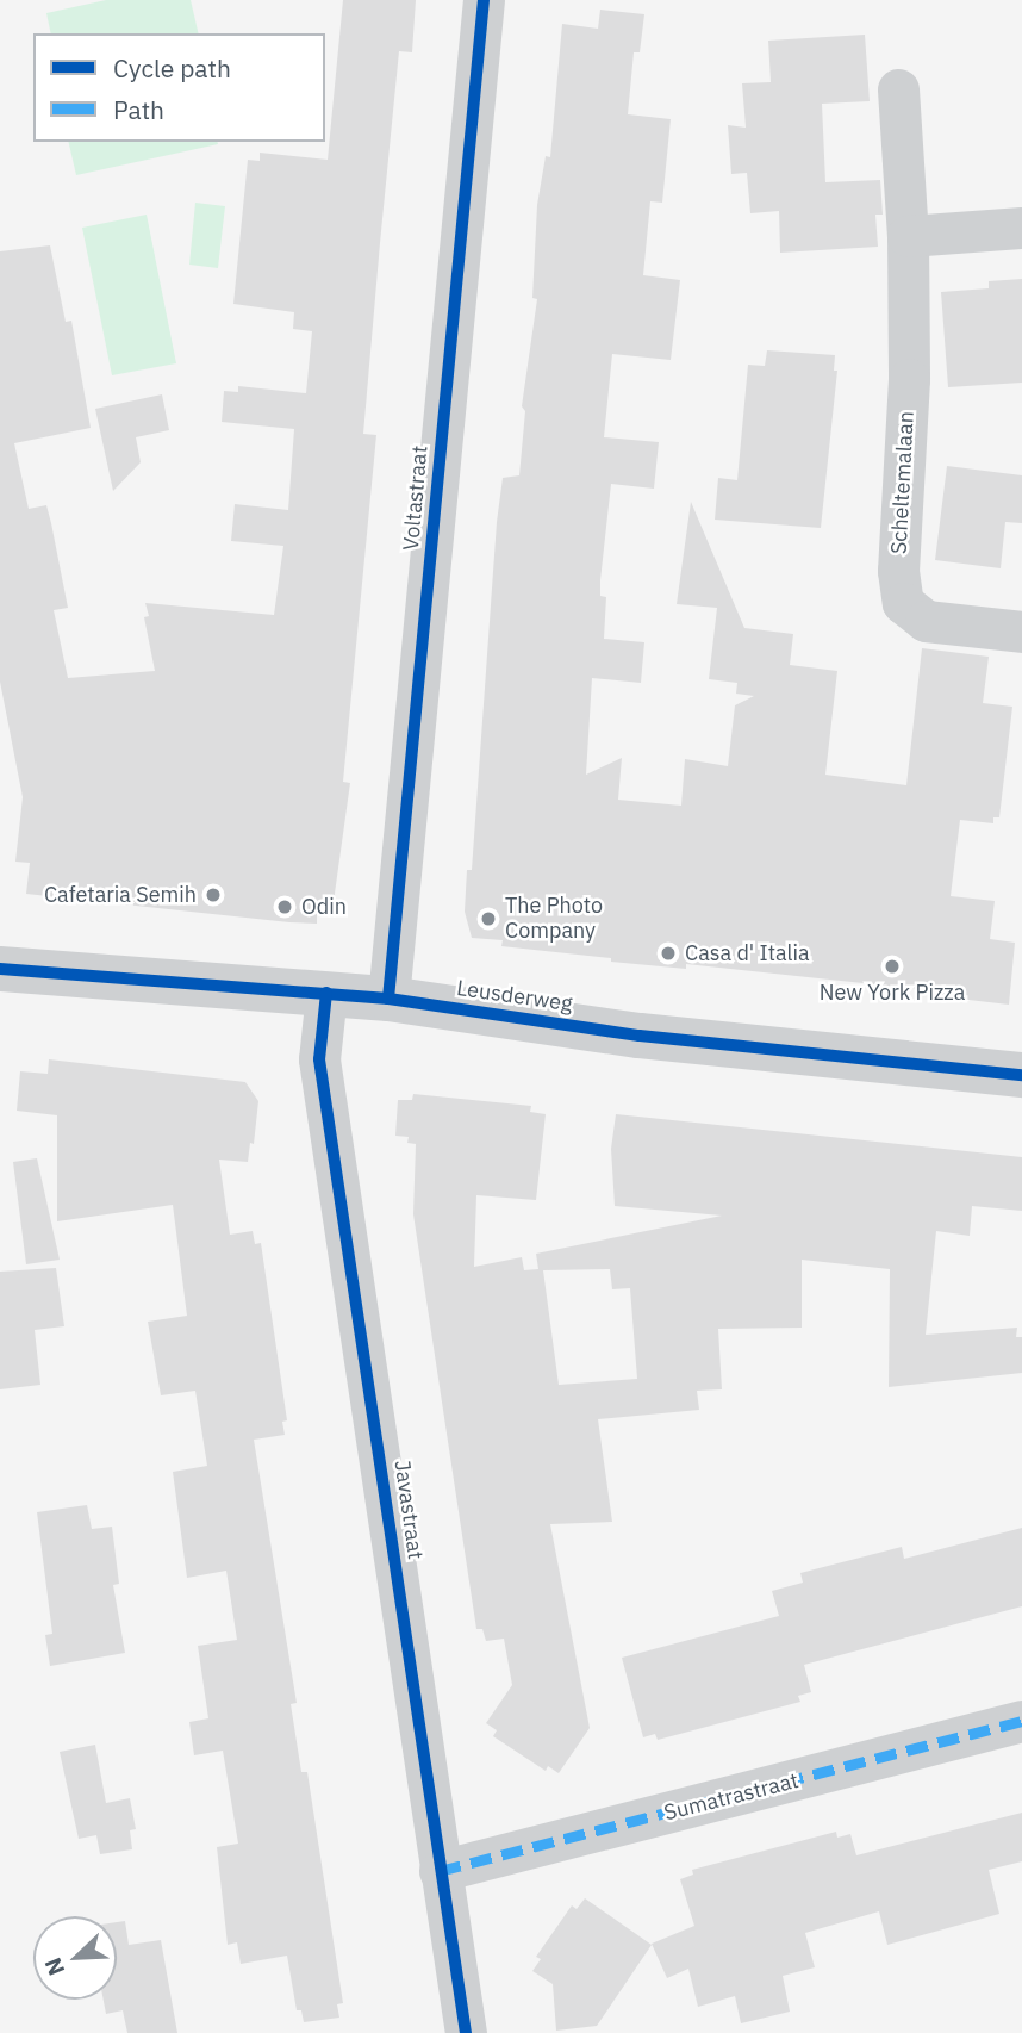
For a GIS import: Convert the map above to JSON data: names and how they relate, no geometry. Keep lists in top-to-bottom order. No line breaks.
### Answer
{"streets":{"street":["Scheltemalaan","Voltastraat","Leusderweg","Javastraat","Sumatrastraat"]},"crossings":[["Voltastraat","Leusderweg"],["Leusderweg","Javastraat"],["Javastraat","Sumatrastraat"]],"places":["Cafetaria Semih","Odin","The Photo Company","Casa d' Italia","New York Pizza"],"legend":["Cycle path","Path"],"north":"bottom left"}
